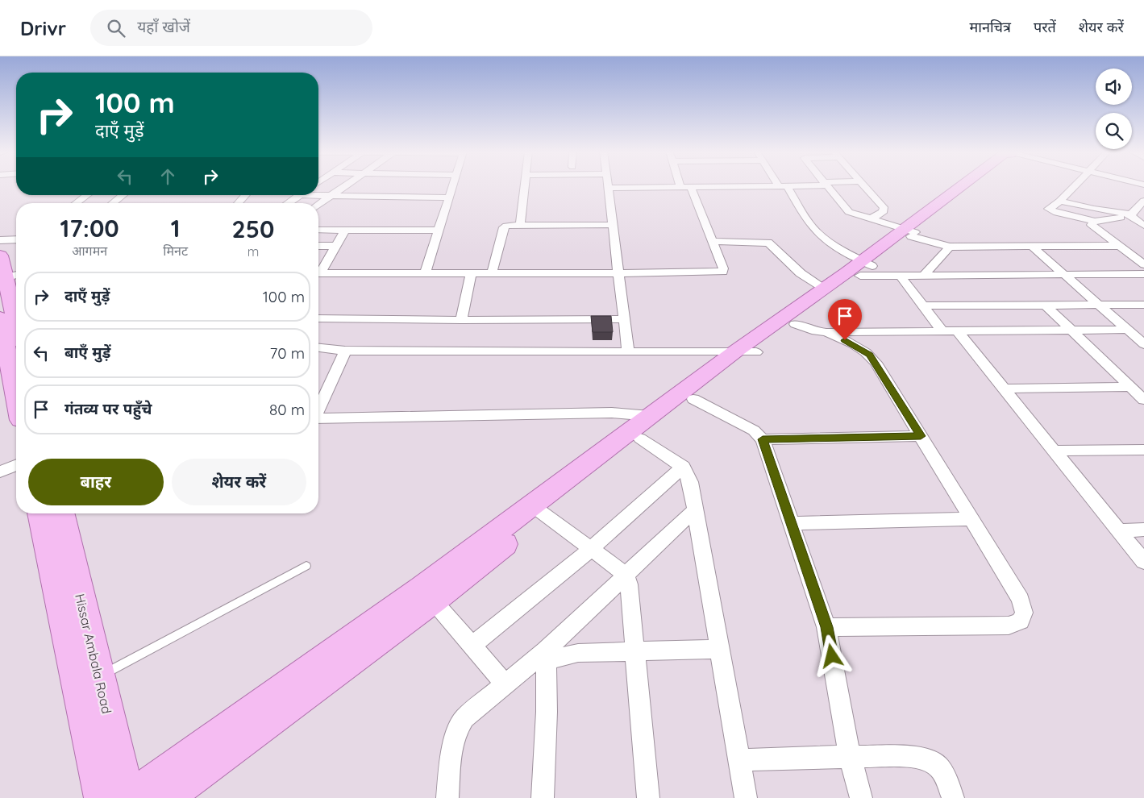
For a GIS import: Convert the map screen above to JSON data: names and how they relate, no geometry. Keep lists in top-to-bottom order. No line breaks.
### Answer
{"streets":{"main road":["Hissar Ambala Road"]},"page":{"header":"Drivr","search":"यहाँ खोजें","nav":["मानचित्र","परतें","शेयर करें"],"turn":["100 m","दाएँ मुड़ें"],"eta":["17:00","आगमन","1","मिनट","250","m"],"list":[{"name":"दाएँ मुड़ें","value":"100 m"},{"name":"बाएँ मुड़ें","value":"70 m"},{"name":"गंतव्य पर पहुँचे","value":"80 m"}],"buttons":["बाहर","शेयर करें"]}}
